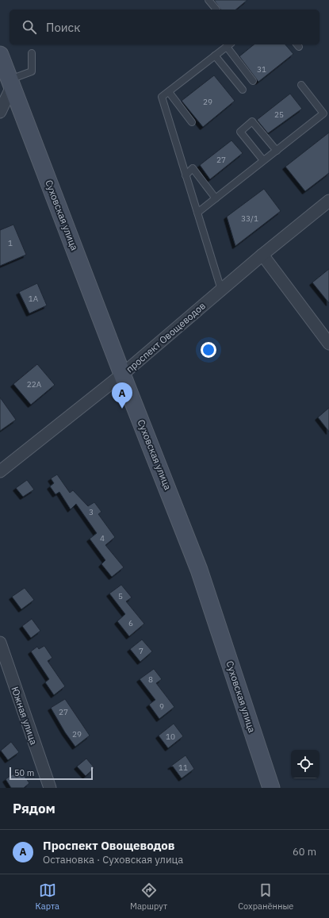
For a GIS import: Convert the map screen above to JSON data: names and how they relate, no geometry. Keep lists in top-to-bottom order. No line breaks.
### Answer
{"streets":{"street":["Суховская улица","проспект Овощеводов","Южная улица"]},"crossings":[["Суховская улица","проспект Овощеводов"]],"house_numbers":["31","29","25","27","33/1","1","1А","22А","3","4","5","6","7","8","9","27","29","10","11"],"scale_bar":"50 m","page":{"search":"Поиск","pins":"A","scale":"50 m","heading":"Рядом","list":[{"mark":"A","name":"Проспект Овощеводов","note":"Остановка · Суховская улица","value":"60 m"}],"nav":["Карта","Маршрут","Сохранённые"]}}
